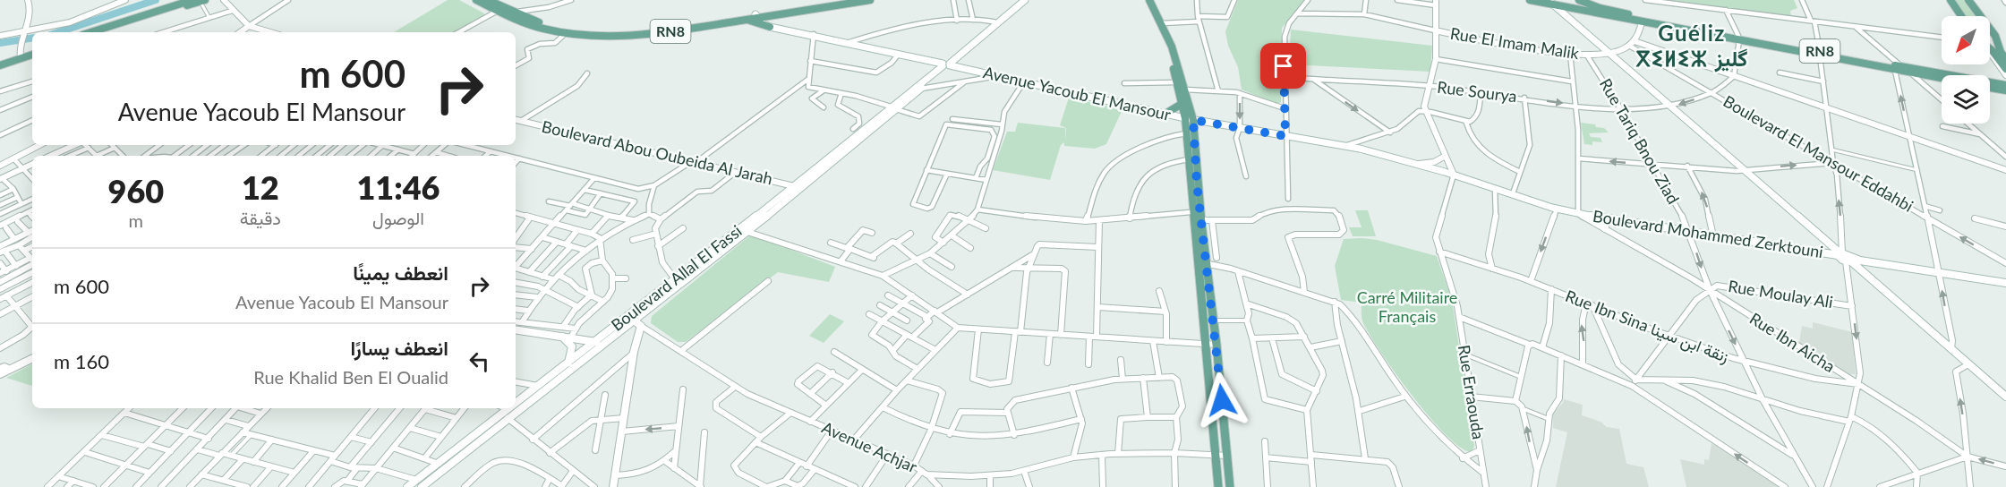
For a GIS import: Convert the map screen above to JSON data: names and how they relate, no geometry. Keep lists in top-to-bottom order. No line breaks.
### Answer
{"streets":{"main road":["RN8","Avenue Yacoub El Mansour","Boulevard Mohammed Zerktouni","Boulevard Allal El Fassi"],"street":["Rue El Imam Malik","Rue Sourya","Rue Tariq Bnou Ziad","Boulevard Abou Oubeida Al Jarah","Boulevard El Mansour Eddahbi","Rue Moulay Ali","Rue Ibn Sina زنقة ابن سينا","Rue Ibn Aicha","Rue Erraouda","Avenue Achjar"]},"crossings":[["RN8","Avenue Yacoub El Mansour"],["Rue El Imam Malik","Rue Tariq Bnou Ziad"],["Rue El Imam Malik","Boulevard El Mansour Eddahbi"],["Rue Sourya","Rue Tariq Bnou Ziad"],["Rue Sourya","Boulevard El Mansour Eddahbi"],["Avenue Yacoub El Mansour","Boulevard Mohammed Zerktouni"],["Avenue Yacoub El Mansour","Boulevard Allal El Fassi"],["Avenue Yacoub El Mansour","Rue Ibn Aicha"],["Avenue Yacoub El Mansour","Rue Erraouda"],["Rue Tariq Bnou Ziad","Boulevard Mohammed Zerktouni"],["Rue Tariq Bnou Ziad","Rue Moulay Ali"],["Rue Tariq Bnou Ziad","Rue Ibn Sina زنقة ابن سينا"],["Rue Tariq Bnou Ziad","Rue Ibn Aicha"],["Boulevard Abou Oubeida Al Jarah","Boulevard Allal El Fassi"],["Boulevard Mohammed Zerktouni","Rue Ibn Aicha"],["Boulevard Allal El Fassi","Avenue Achjar"],["Rue Moulay Ali","Rue Ibn Aicha"],["Rue Ibn Sina زنقة ابن سينا","Rue Ibn Aicha"],["Rue Ibn Sina زنقة ابن سينا","Rue Erraouda"]],"districts":["Guéliz ⴳⵉⵍⵉⵣ گليز"],"parks":["Carré Militaire Français"],"north":"bottom left","page":{"turn":["600 m","Avenue Yacoub El Mansour"],"eta":["11:46","الوصول","12","دقيقة","960","m"],"list":[{"name":"انعطف يمينًا","note":"Avenue Yacoub El Mansour","value":"600 m"},{"name":"انعطف يسارًا","note":"Rue Khalid Ben El Oualid","value":"160 m"}]}}
